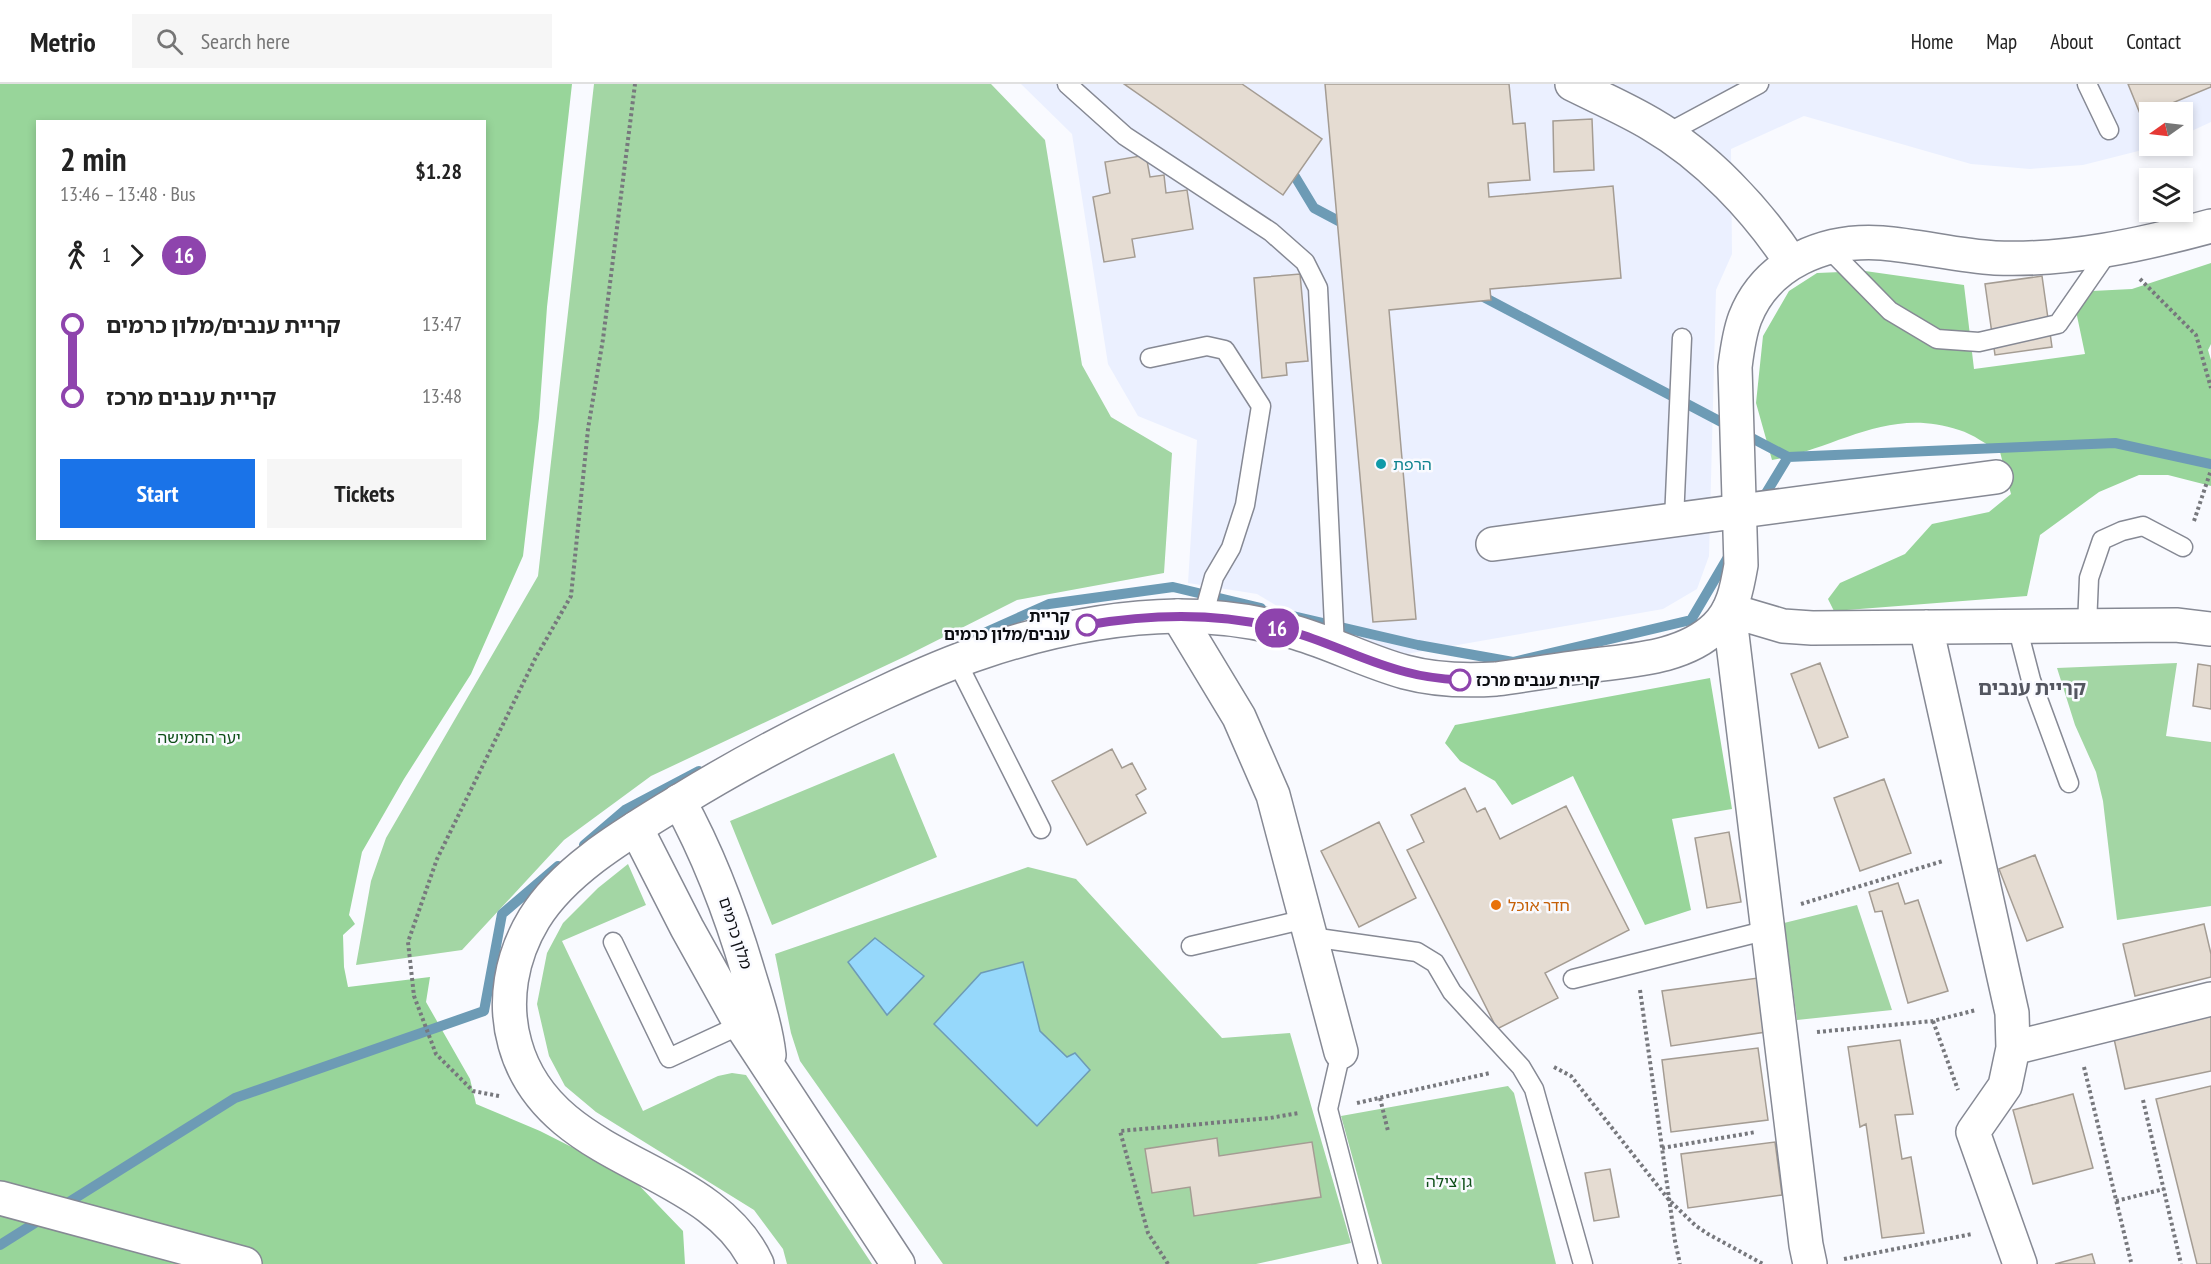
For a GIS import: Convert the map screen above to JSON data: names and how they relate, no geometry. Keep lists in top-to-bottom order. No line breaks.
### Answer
{"streets":{"street":["מלון כרמים"]},"districts":["קריית ענבים"],"parks":["יער החמישה","גן צילה"],"places":["הרפת","קריית ענבים/מלון כרמים","קריית ענבים מרכז","חדר אוכל"],"lines":["bus line 16"],"north":"left","page":{"header":"Metrio","search":"Search here","nav":["Home","Map","About","Contact"],"on_map":"16","heading":["2 min","13:46 – 13:48 · Bus","$1.28"],"legs":["1","16"],"list":[{"name":"קריית ענבים/מלון כרמים","value":"13:47"},{"name":"קריית ענבים מרכז","value":"13:48"}],"buttons":["Start","Tickets"]}}
